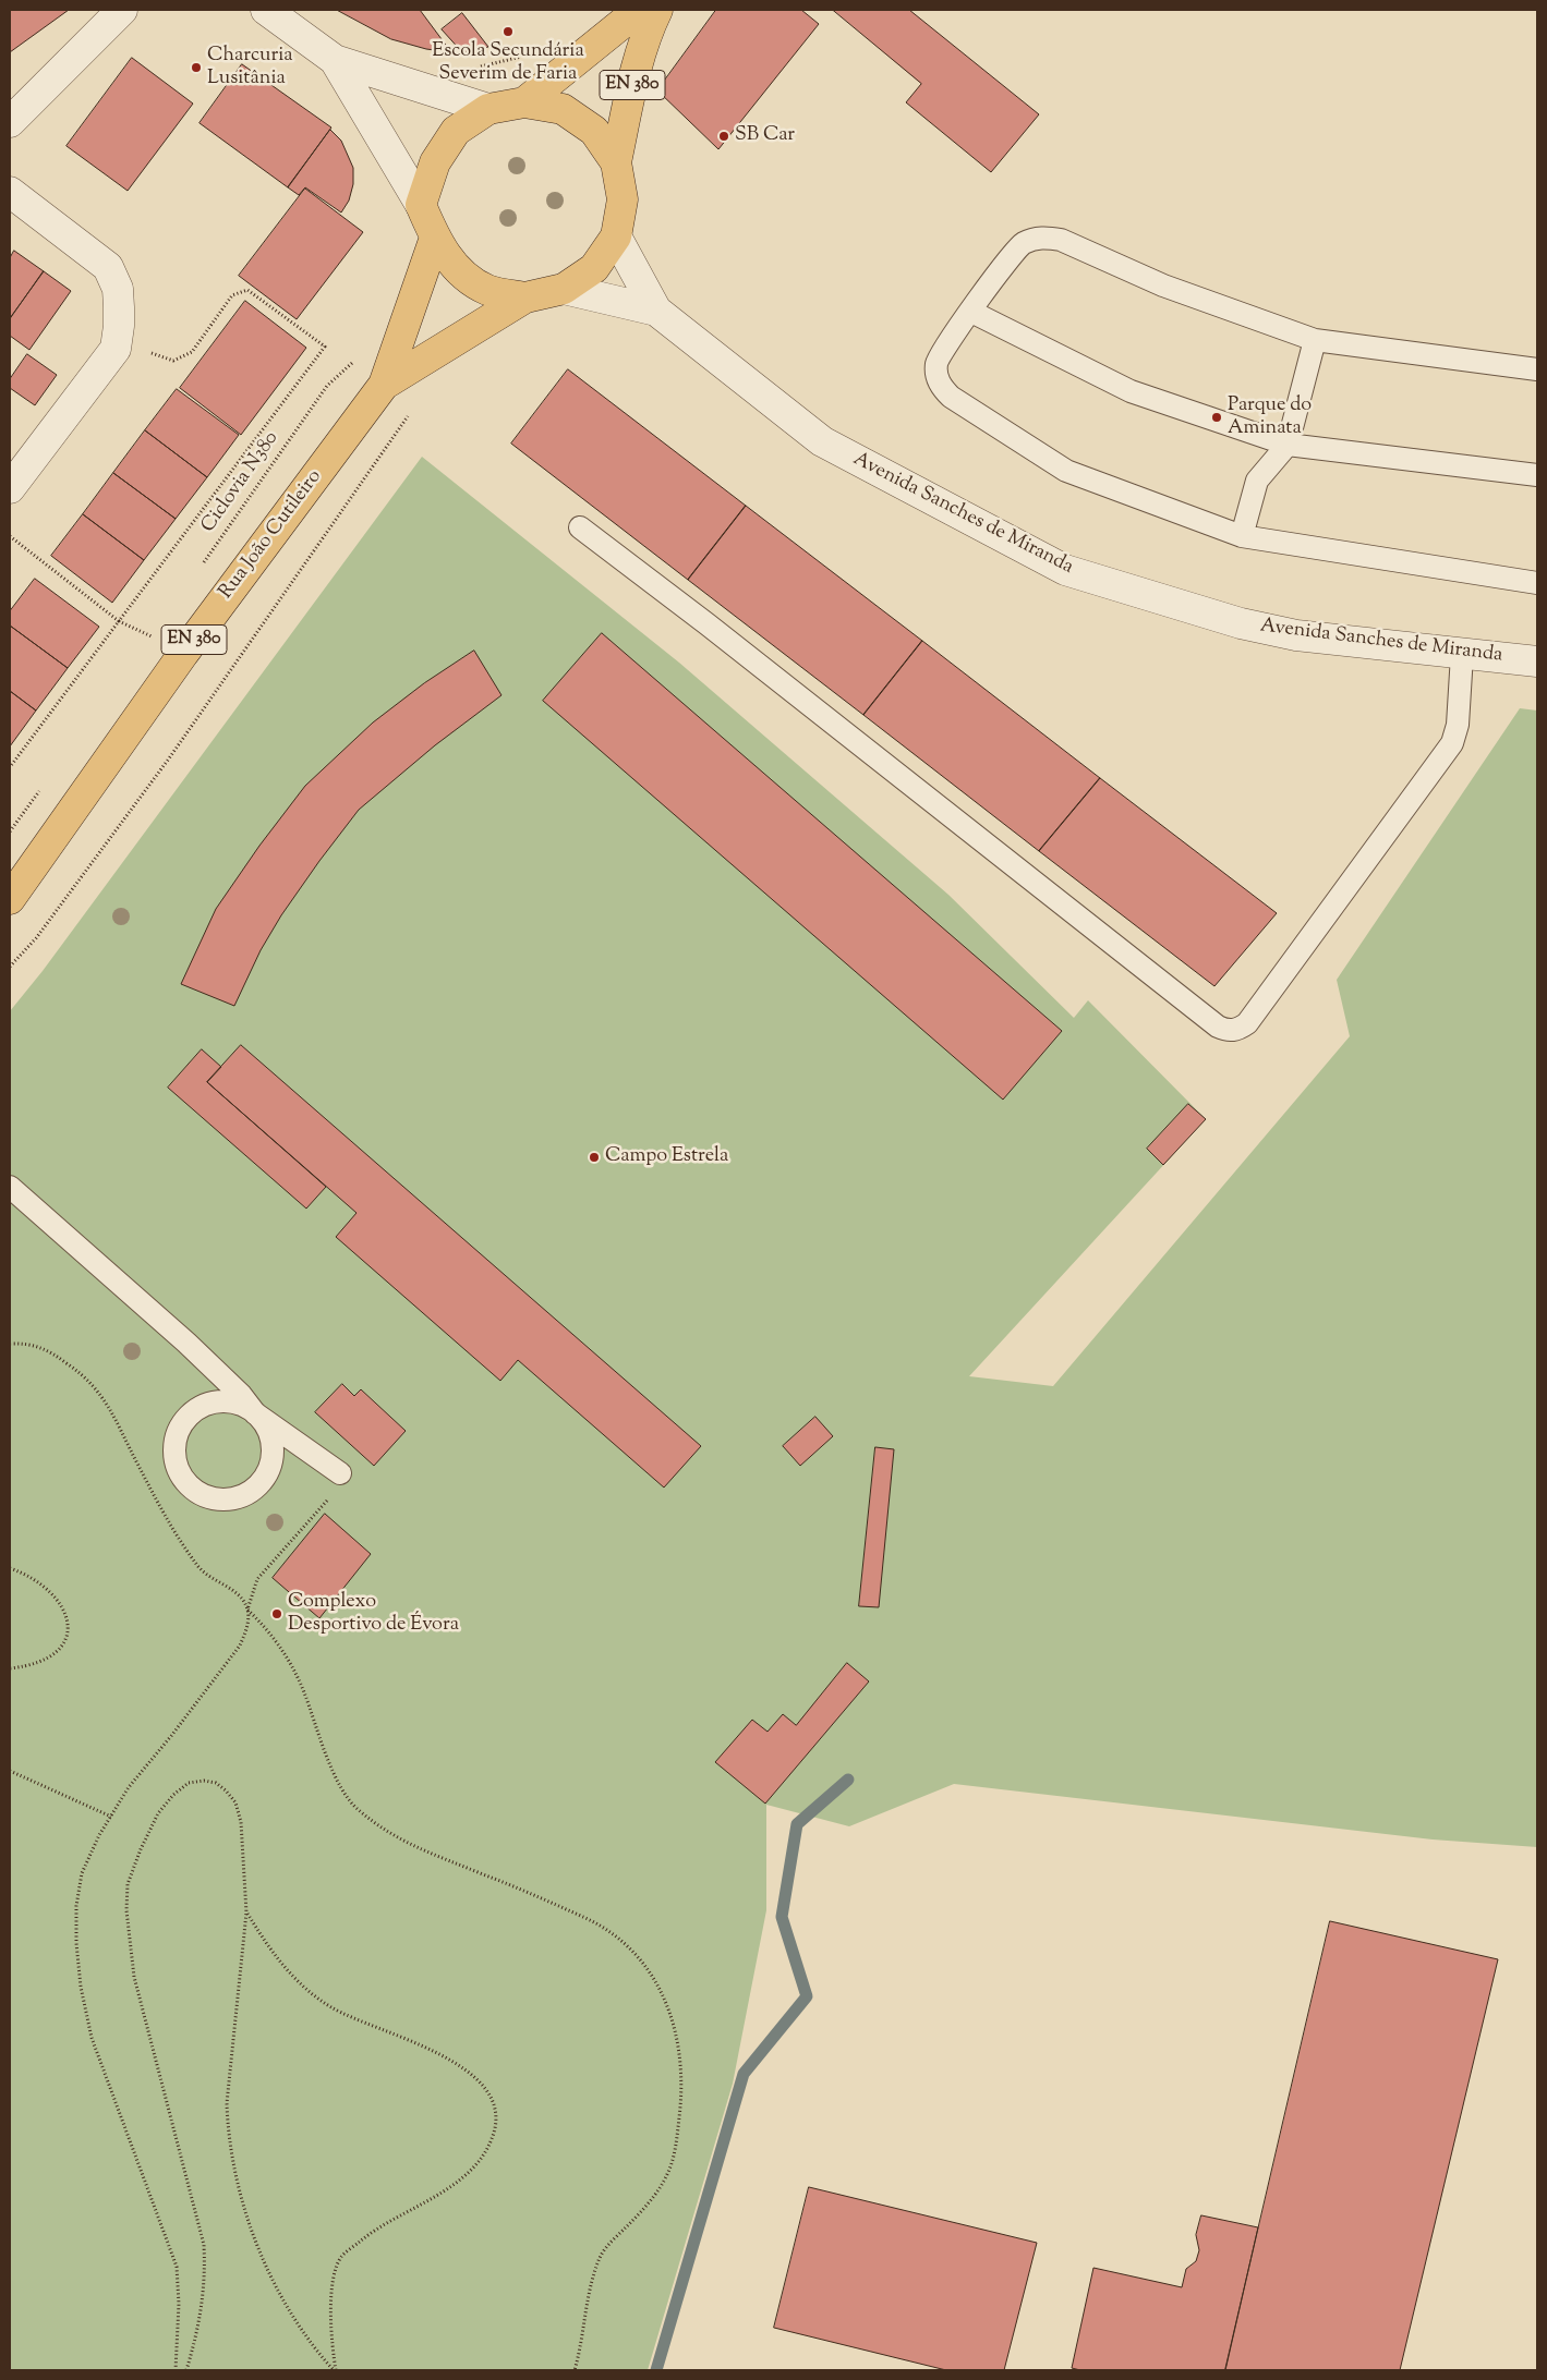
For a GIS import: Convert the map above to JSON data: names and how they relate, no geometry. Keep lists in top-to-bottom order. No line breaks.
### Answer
{"streets":{"main road":["EN 380","Rua João Cutileiro"],"street":["Avenida Sanches de Miranda"],"path":["Ciclovia N380"]},"crossings":[["Avenida Sanches de Miranda","Rua João Cutileiro"]],"places":["Escola Secundária Severim de Faria","Charcuria Lusitânia","SB Car","Parque do Aminata","Campo Estrela","Complexo Desportivo de Évora"]}
